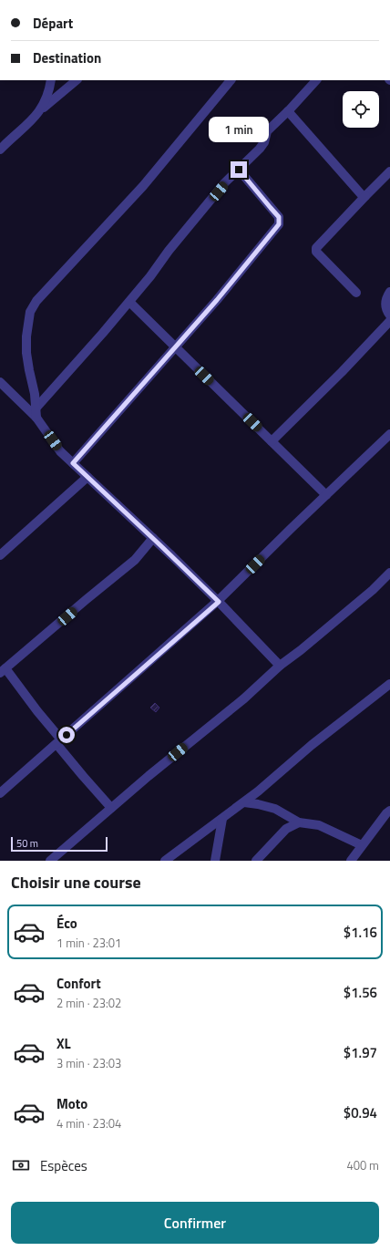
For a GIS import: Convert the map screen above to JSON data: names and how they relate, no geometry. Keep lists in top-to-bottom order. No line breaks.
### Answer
{"scale_bar":"50 m","page":{"banner":["Départ","Destination"],"bubble":"1 min","scale":"50 m","heading":"Choisir une course","list":[{"name":"Éco","note":"1 min · 23:01","value":"$1.16"},{"name":"Confort","note":"2 min · 23:02","value":"$1.56"},{"name":"XL","note":"3 min · 23:03","value":"$1.97"},{"name":"Moto","note":"4 min · 23:04","value":"$0.94"}],"pay":["Espèces","400 m"],"buttons":"Confirmer"}}
